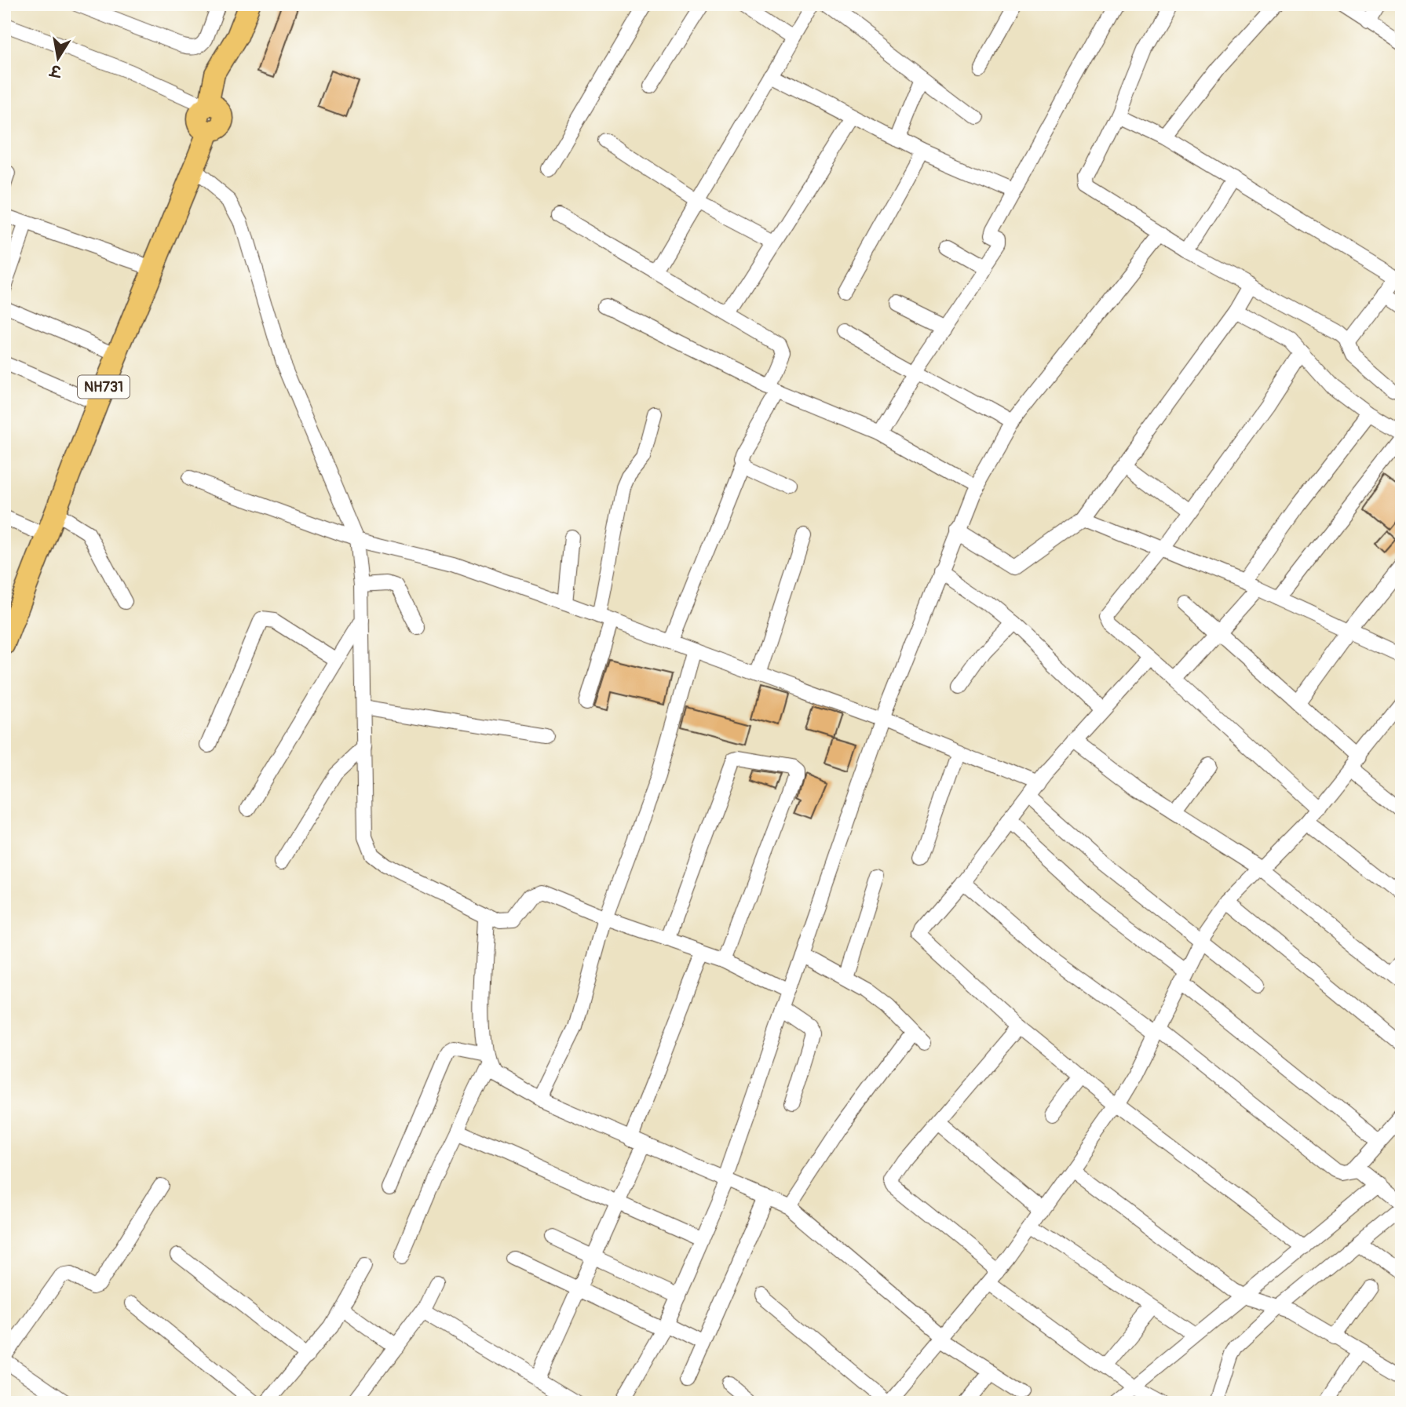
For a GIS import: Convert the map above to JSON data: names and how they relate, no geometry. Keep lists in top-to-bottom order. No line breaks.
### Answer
{"streets":{"highway":["NH731"]},"north":"bottom"}
